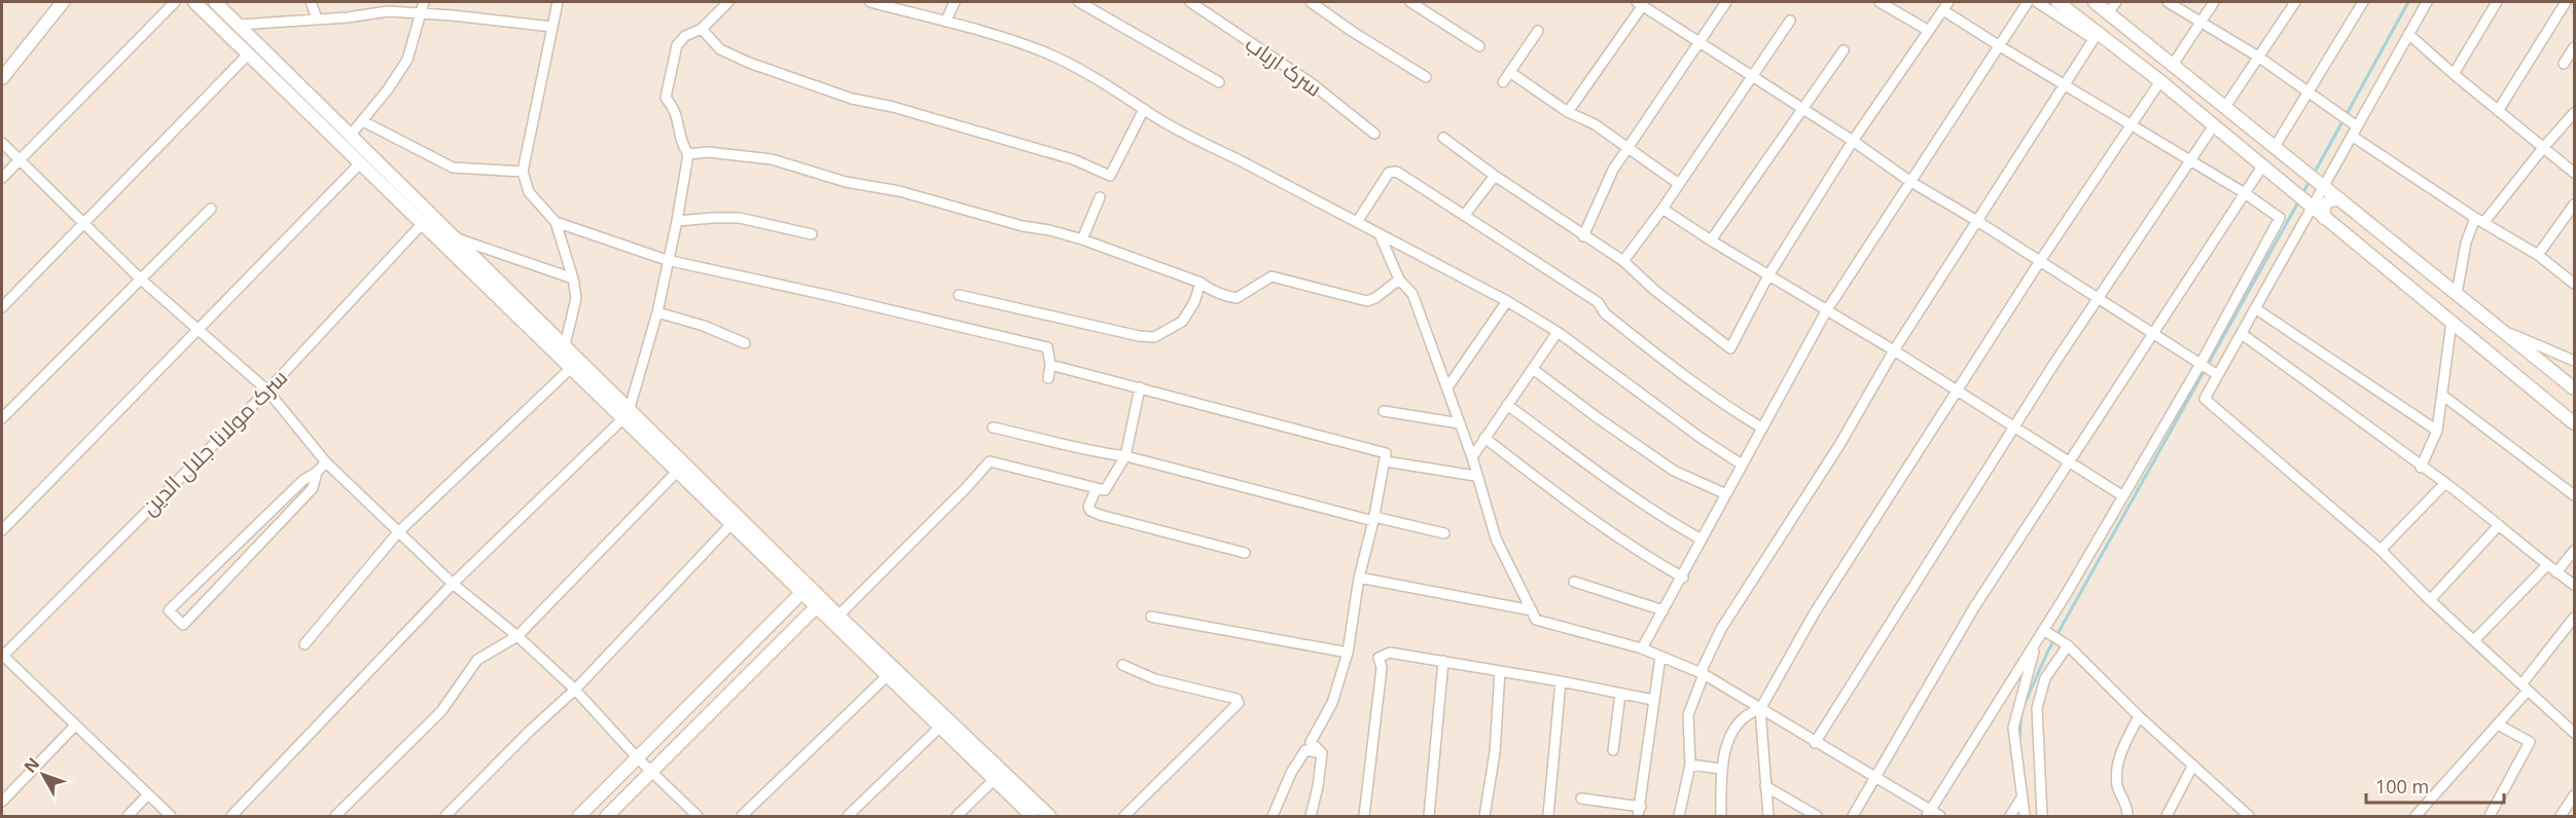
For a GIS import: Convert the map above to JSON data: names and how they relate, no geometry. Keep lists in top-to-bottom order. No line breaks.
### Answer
{"streets":{"street":["سرک ارباب","سرک مولانا جلال الدین"]},"scale_bar":"100 m","north":"top left"}
